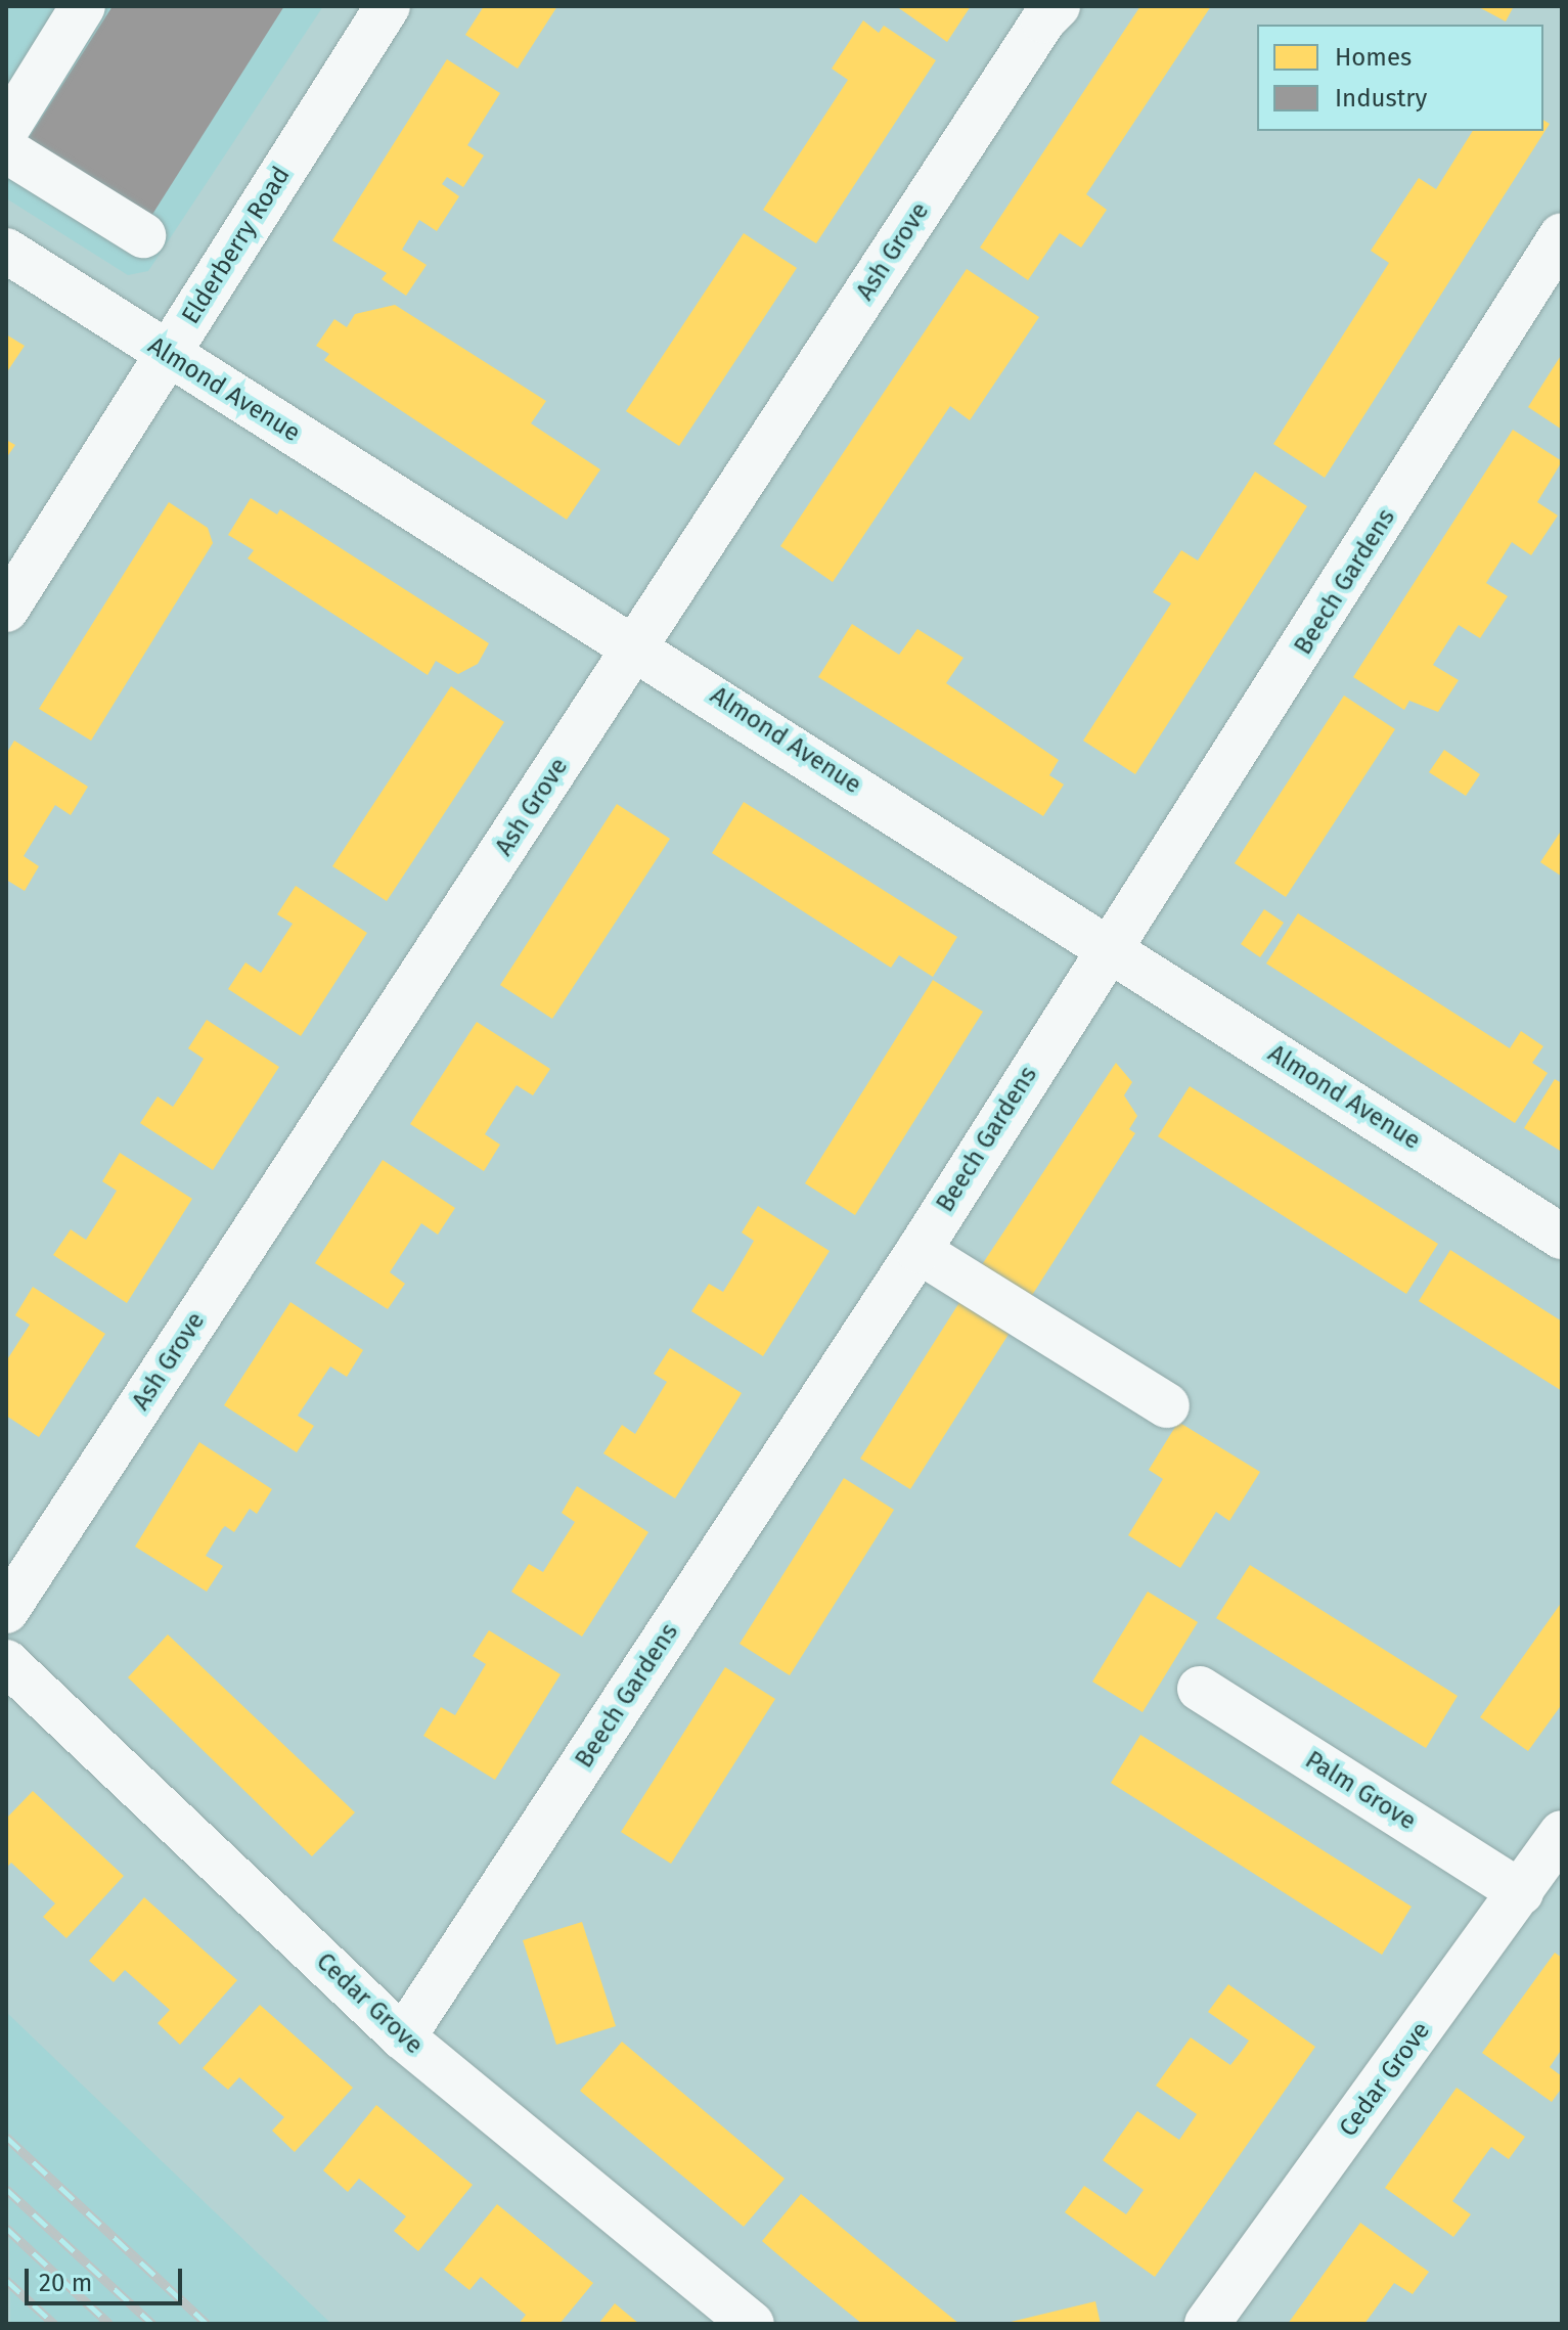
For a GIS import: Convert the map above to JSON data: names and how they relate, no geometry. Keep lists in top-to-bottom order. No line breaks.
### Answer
{"streets":{"street":["Elderberry Road","Ash Grove","Almond Avenue","Beech Gardens","Palm Grove","Cedar Grove"]},"crossings":[["Elderberry Road","Almond Avenue"],["Ash Grove","Almond Avenue"],["Almond Avenue","Beech Gardens"],["Beech Gardens","Cedar Grove"],["Palm Grove","Cedar Grove"]],"legend":["Homes","Industry"],"scale_bar":"20 m"}
